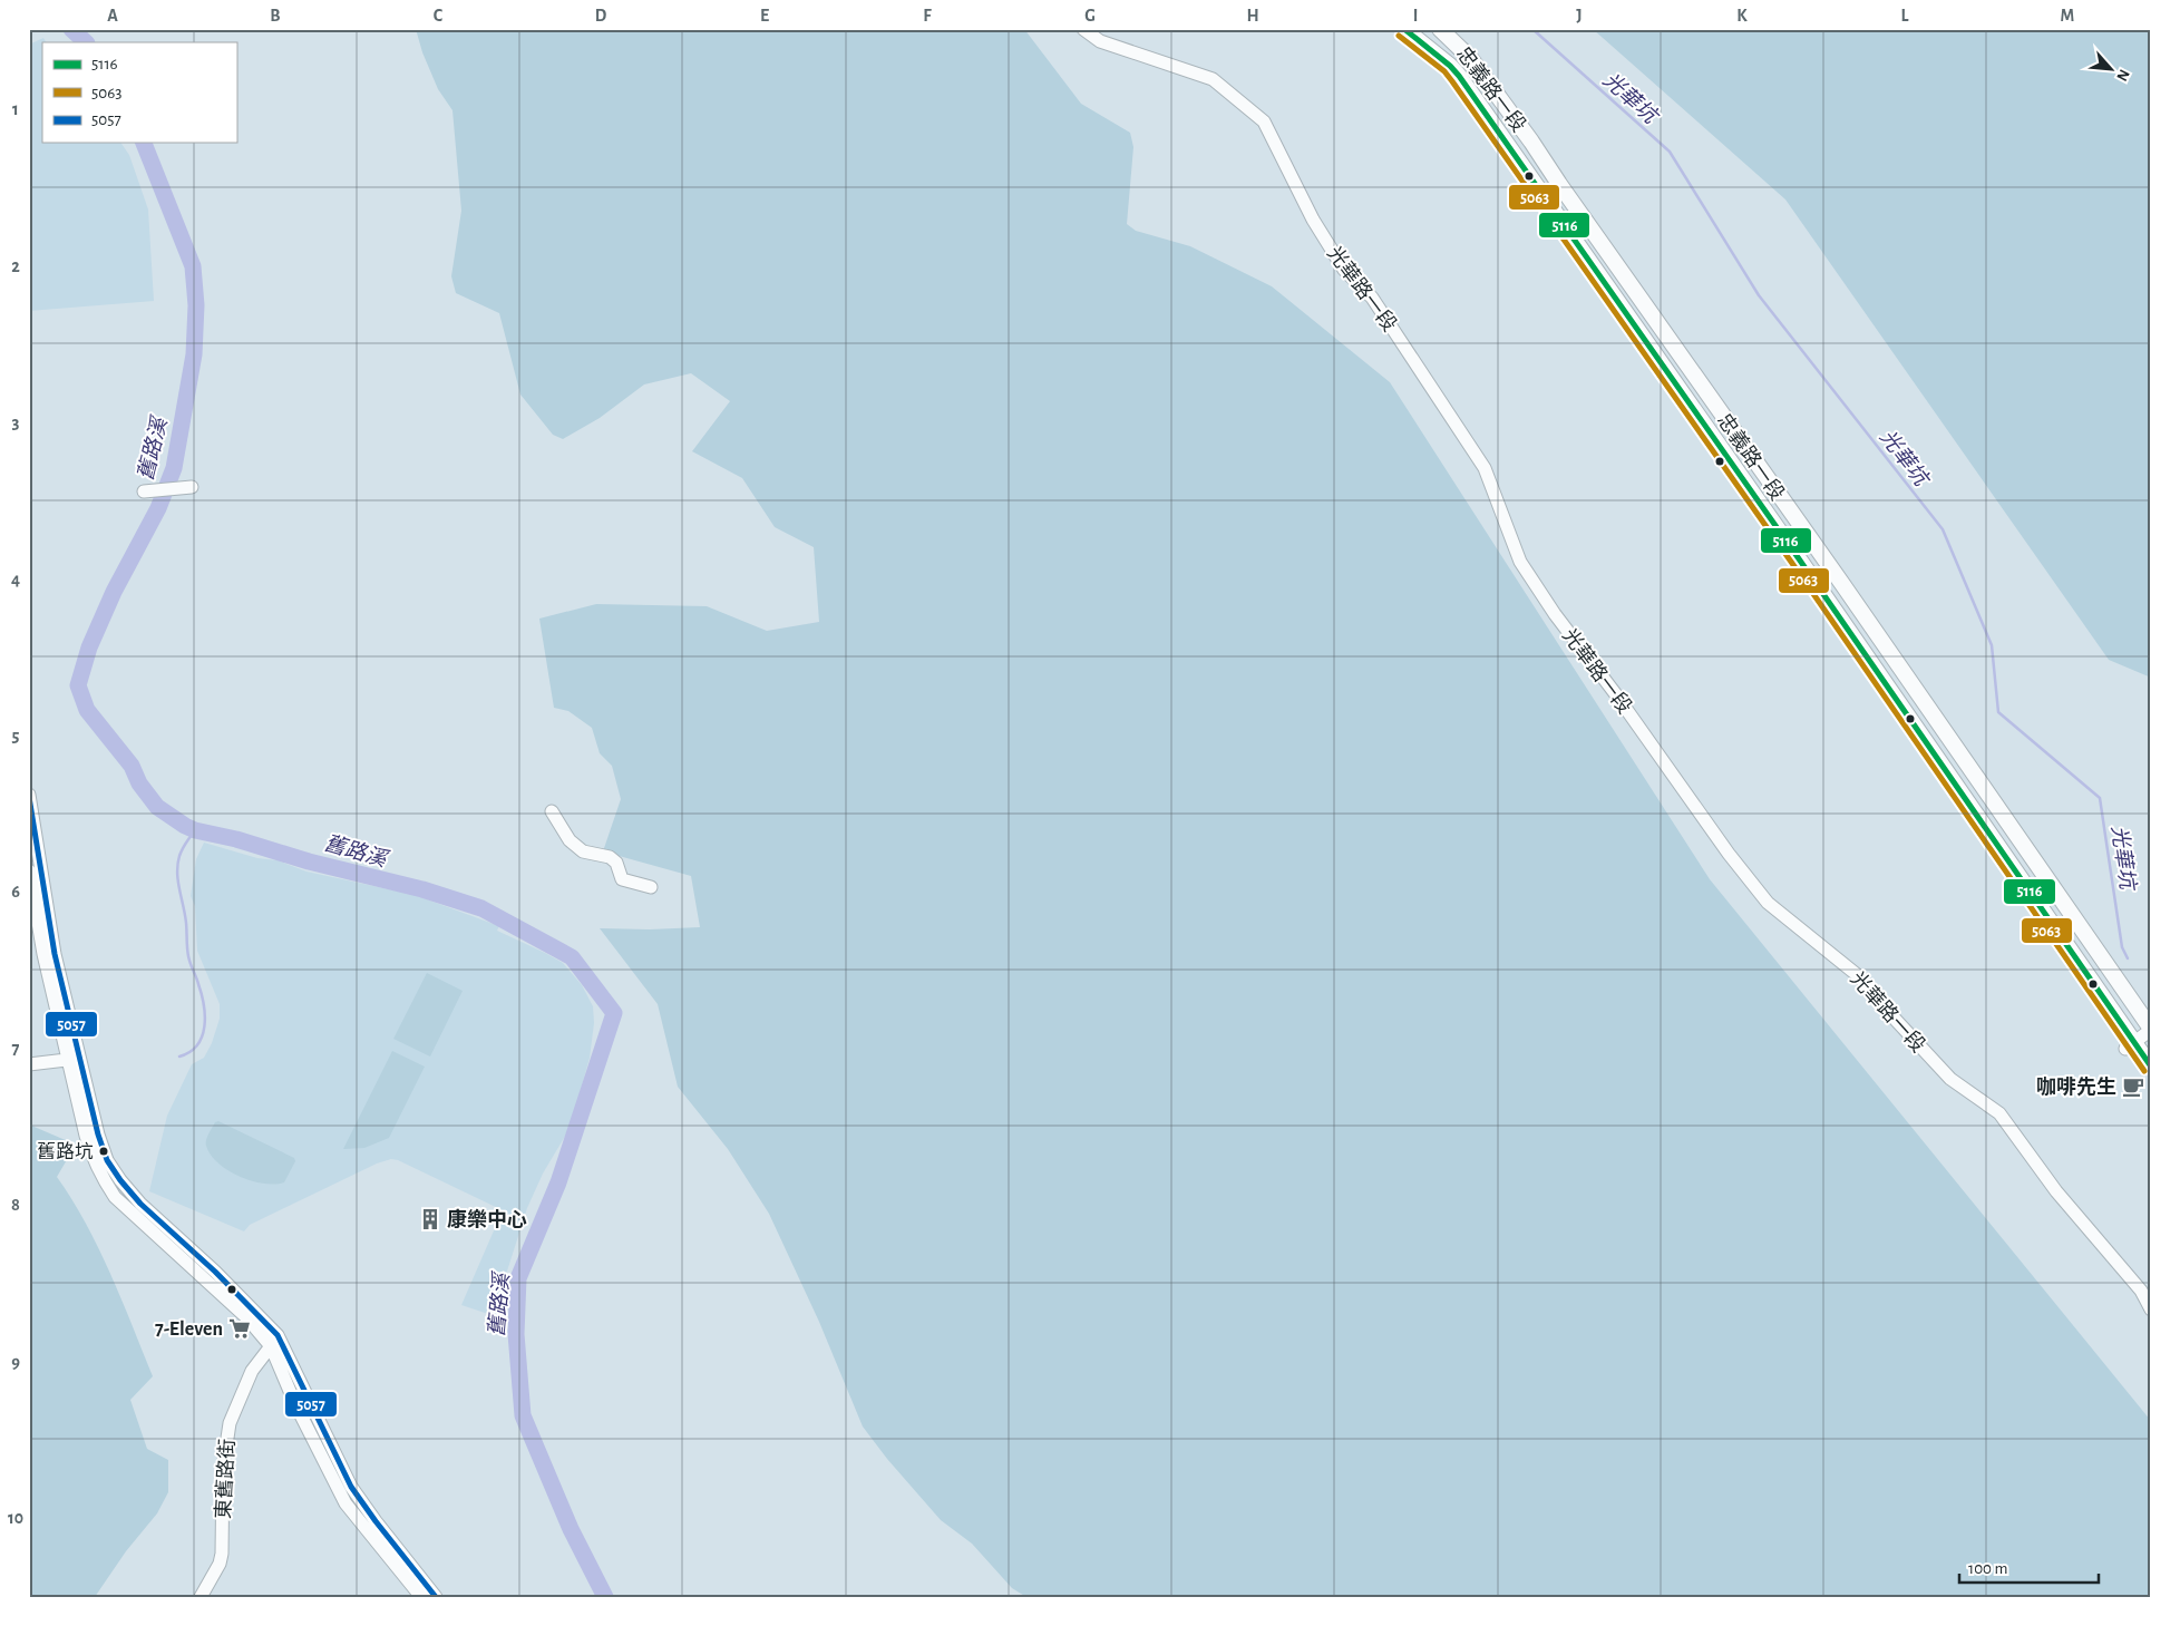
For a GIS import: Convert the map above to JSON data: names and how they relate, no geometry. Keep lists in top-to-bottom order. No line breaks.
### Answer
{"streets":{"main road":["忠義路一段"],"street":["光華路一段","東舊路街"]},"water":["光華坑","舊路溪"],"places":{"cafe":["咖啡先生"],"other":["舊路坑"],"building":["康樂中心"],"supermarket":["7-Eleven"]},"lines":["transit line 5116","transit line 5063","transit line 5057"],"legend":["5116","5063","5057"],"scale_bar":"100 m","north":"bottom right","grid":{"columns":["A","B","C","D","E","F","G","H","I","J","K","L","M"],"rows":["1","2","3","4","5","6","7","8","9","10"]}}
